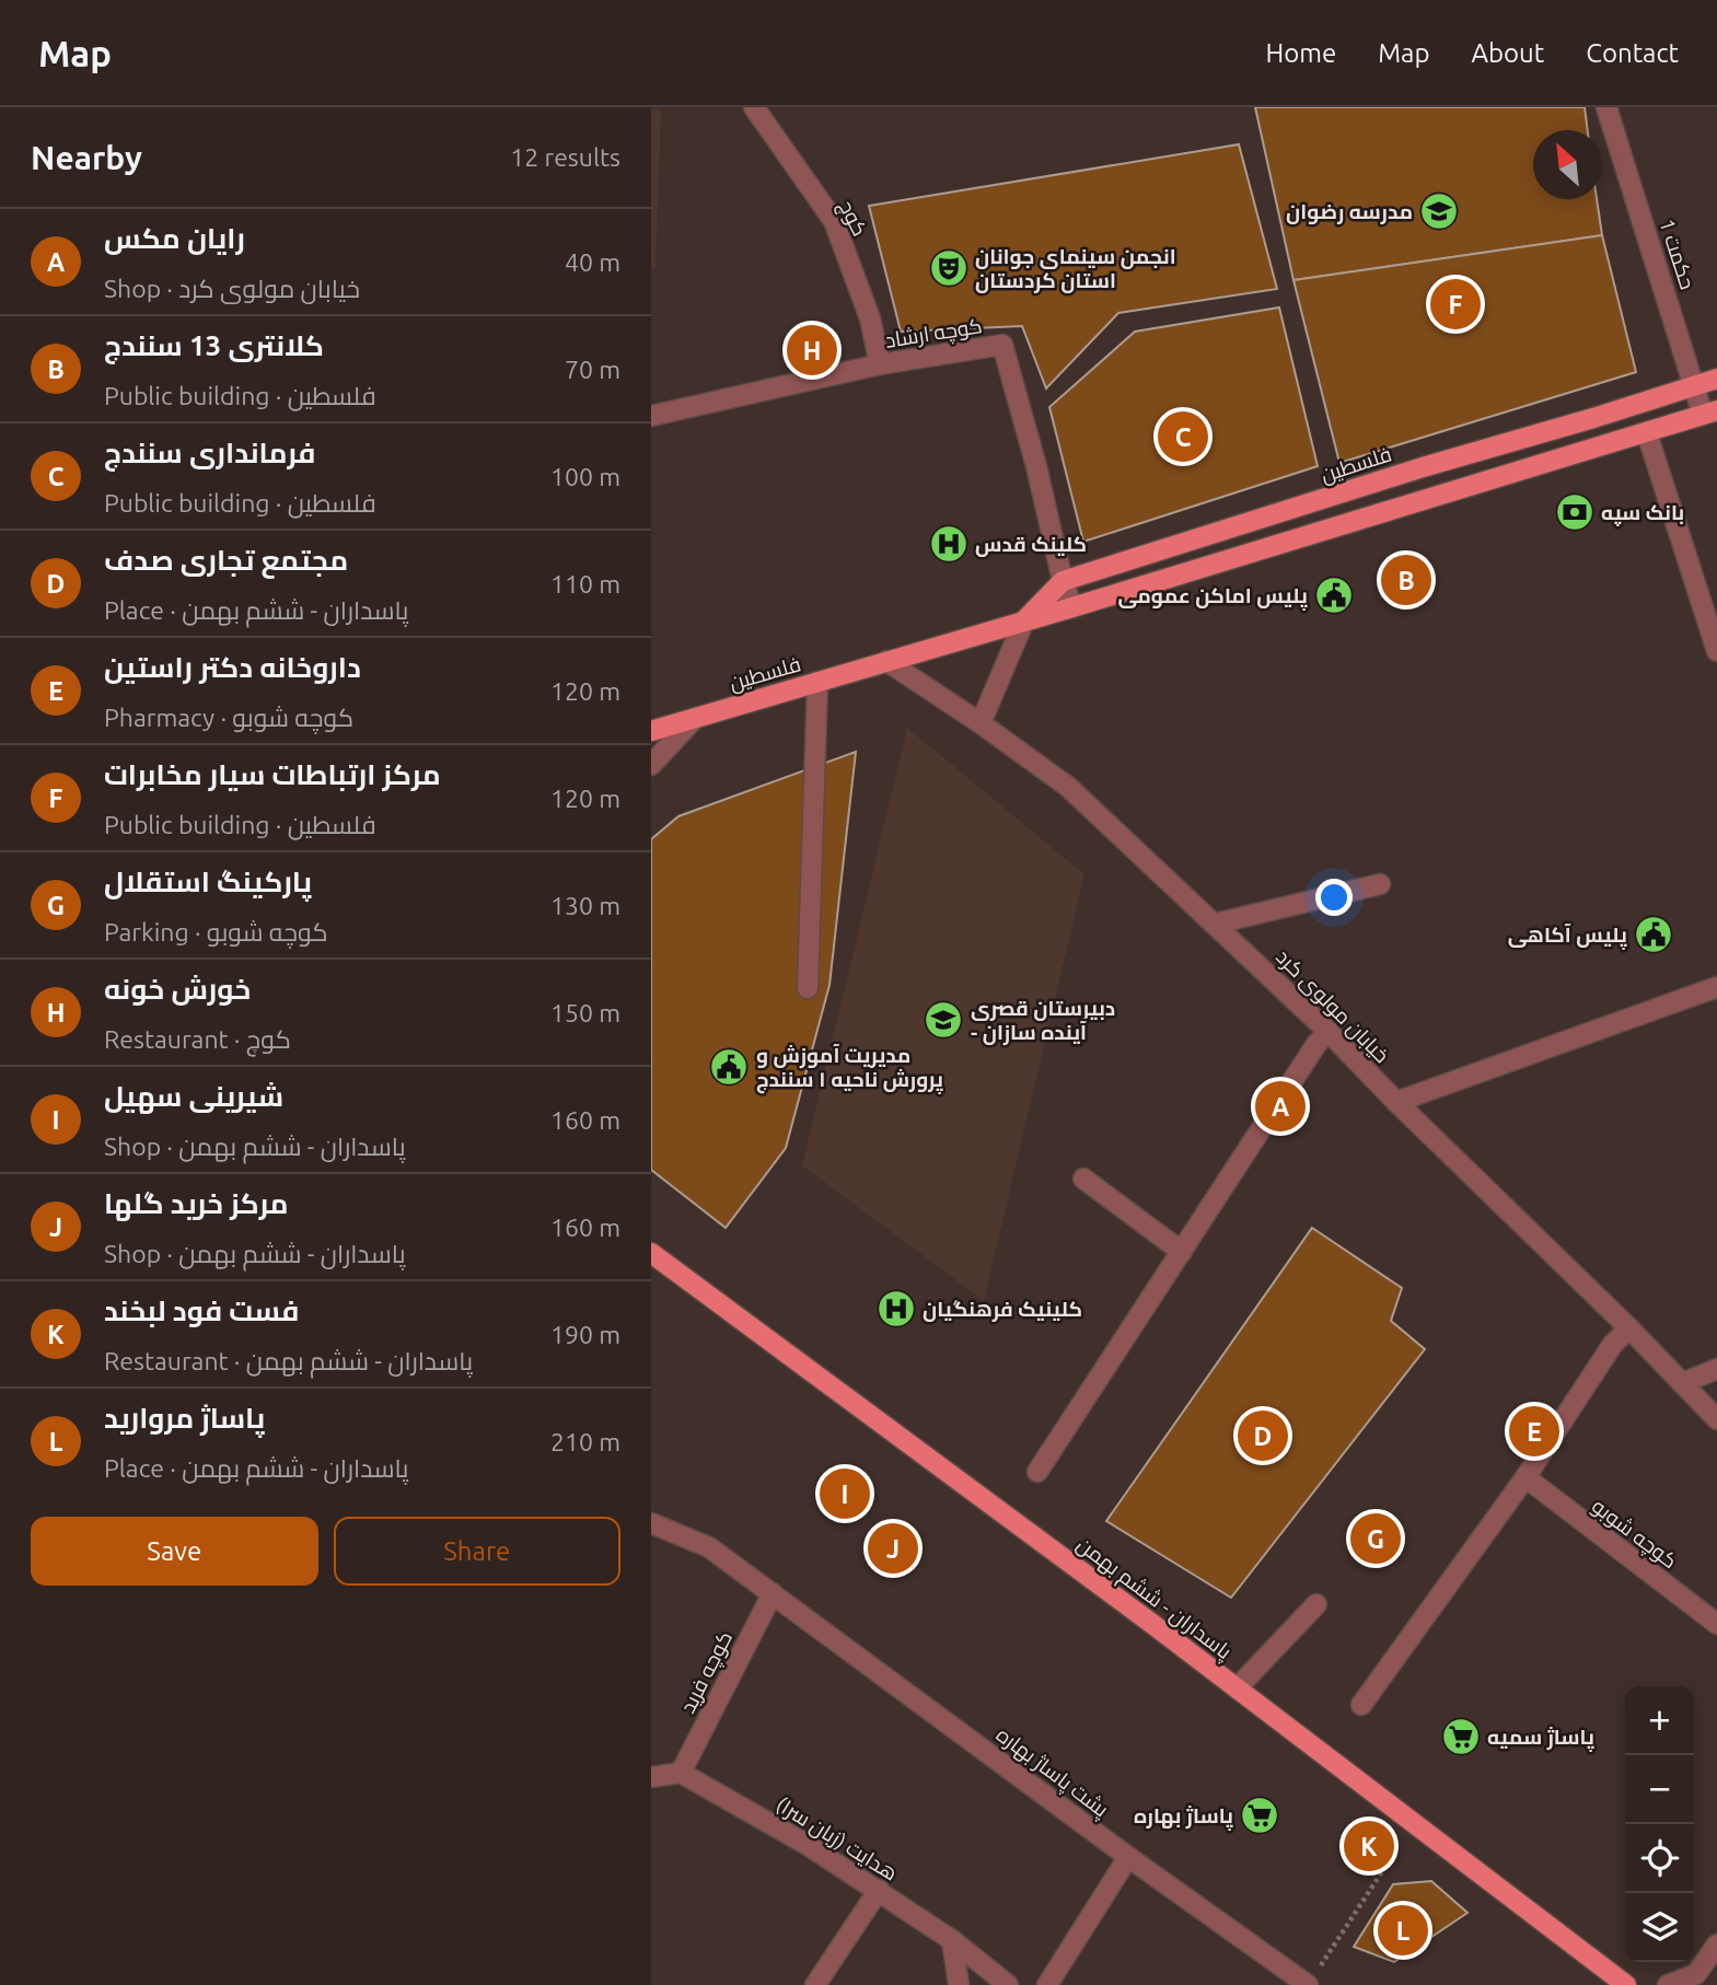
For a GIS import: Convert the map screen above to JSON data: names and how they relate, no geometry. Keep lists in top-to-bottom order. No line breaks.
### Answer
{"streets":{"main road":["فلسطین","پاسداران - ششم بهمن"],"street":["کوچ","حکمت 1","کوچه ارشاد","خیابان مولوی کرد","کوچه شوبو","کوچه فرید","پشت پاساژ بهاره","هدایت (زبان سرا)"]},"crossings":[["کوچ","کوچه ارشاد"],["حکمت 1","فلسطین"],["کوچه ارشاد","فلسطین"],["فلسطین","خیابان مولوی کرد"],["کوچه فرید","پشت پاساژ بهاره"],["کوچه فرید","هدایت (زبان سرا)"]],"places":{"school or university":["مدرسه رضوان","دبیرستان قصری - آینده سازان"],"theatre":["انجمن سینمای جوانان استان کردستان"],"bank":["بانک سپه"],"hospital":["کلینک قدس","کلینیک فرهنگیان"],"public building":["پلیس اماکن عمومی","پلیس آکاهی","مدیریت آموزش و پرورش ناحیه ۱ سنندج"],"supermarket":["پاساژ سمیه","پاساژ بهاره"]},"north":"top left","page":{"header":"Map","nav":["Home","Map","About","Contact"],"heading":["Nearby","12 results"],"list":[{"mark":"A","name":"رایان مکس","note":"Shop · خیابان مولوی کرد","value":"40 m"},{"mark":"B","name":"کلانتری 13 سنندج","note":"Public building · فلسطین","value":"70 m"},{"mark":"C","name":"فرمانداری سنندج","note":"Public building · فلسطین","value":"100 m"},{"mark":"D","name":"مجتمع تجاری صدف","note":"Place · پاسداران - ششم بهمن","value":"110 m"},{"mark":"E","name":"داروخانه دکتر راستین","note":"Pharmacy · کوچه شوبو","value":"120 m"},{"mark":"F","name":"مرکز ارتباطات سیار مخابرات","note":"Public building · فلسطین","value":"120 m"},{"mark":"G","name":"پارکینگ استقلال","note":"Parking · کوچه شوبو","value":"130 m"},{"mark":"H","name":"خورش خونه","note":"Restaurant · کوچ","value":"150 m"},{"mark":"I","name":"شیرینی سهیل","note":"Shop · پاسداران - ششم بهمن","value":"160 m"},{"mark":"J","name":"مرکز خرید گلها","note":"Shop · پاسداران - ششم بهمن","value":"160 m"},{"mark":"K","name":"فست فود لبخند","note":"Restaurant · پاسداران - ششم بهمن","value":"190 m"},{"mark":"L","name":"پاساژ مروارید","note":"Place · پاسداران - ششم بهمن","value":"210 m"}],"pins":["F","H","C","B","A","E","D","I","G","J","K","L"],"buttons":["Save","Share"],"map_buttons":["+","−"]}}
